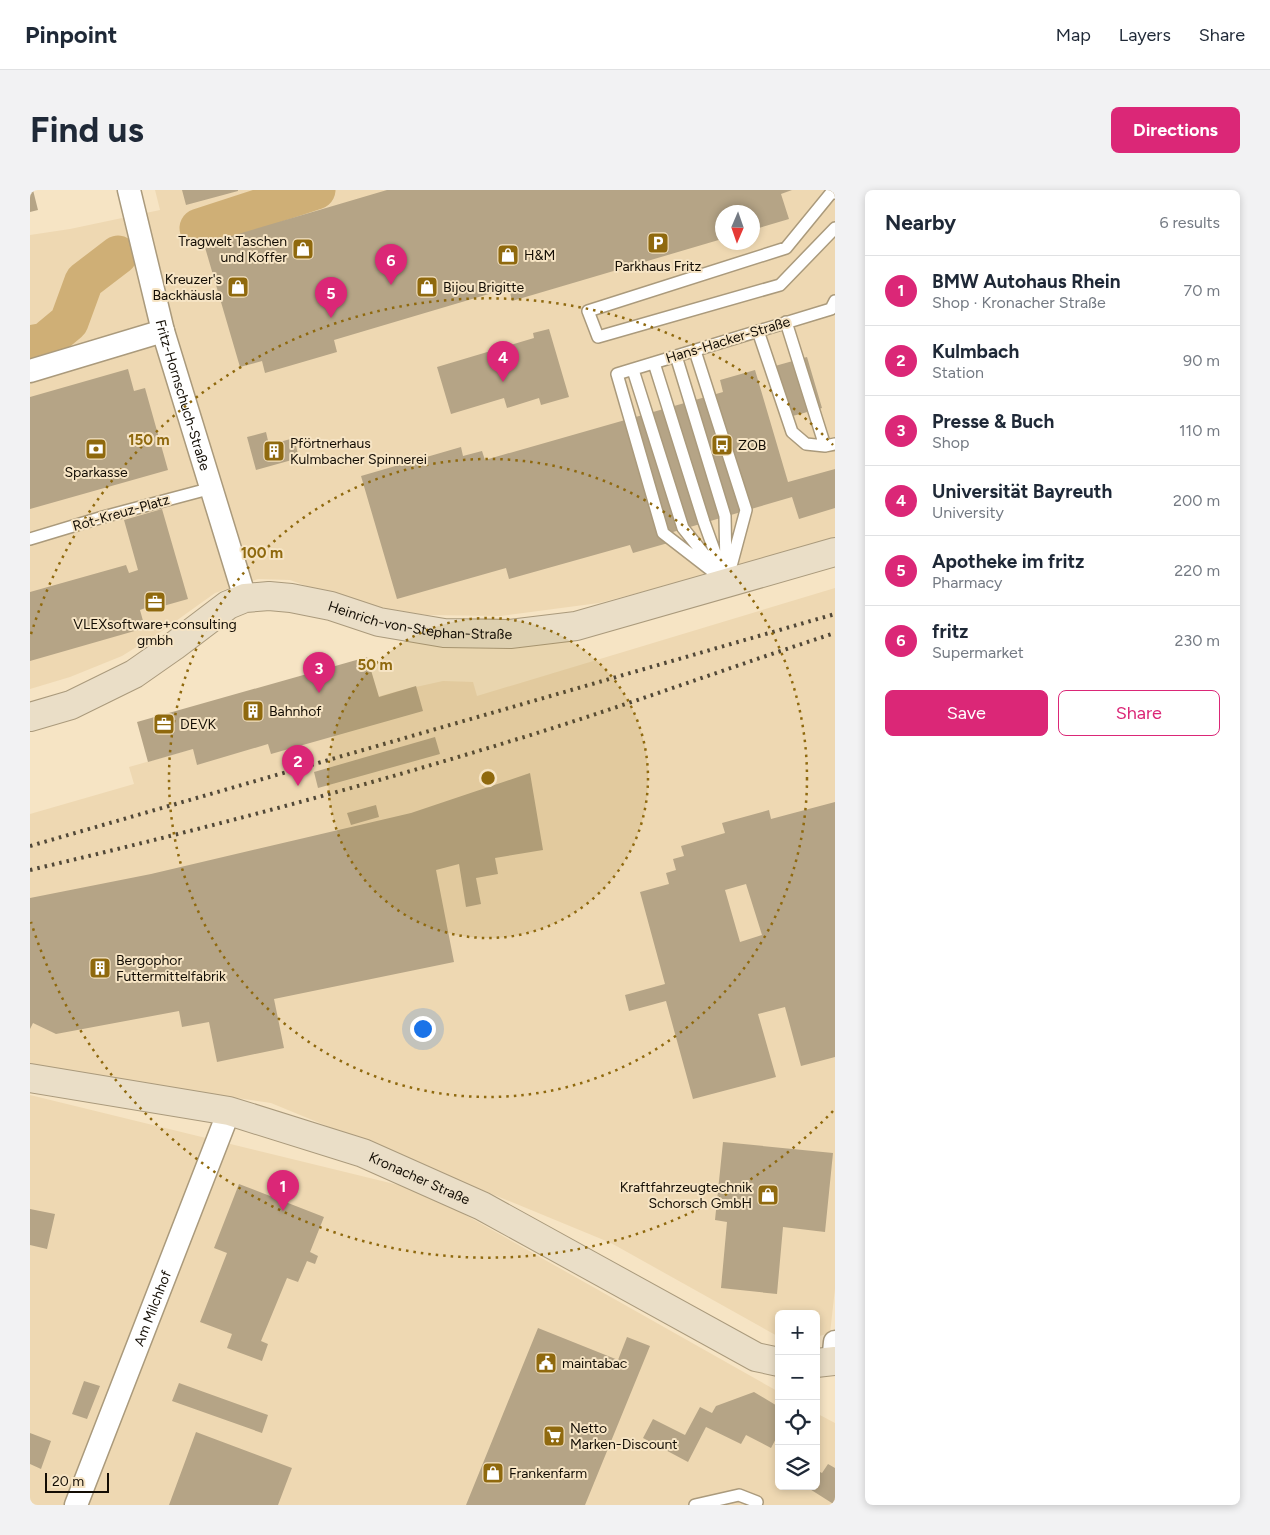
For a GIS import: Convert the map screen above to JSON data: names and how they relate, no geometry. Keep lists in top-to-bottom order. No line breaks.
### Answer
{"streets":{"street":["Fritz-Hornschuch-Straße","Heinrich-von-Stephan-Straße","Kronacher Straße","Am Milchhof"],"lane":["Hans-Hacker-Straße","Rot-Kreuz-Platz"]},"crossings":[["Hans-Hacker-Straße","Heinrich-von-Stephan-Straße"],["Fritz-Hornschuch-Straße","Rot-Kreuz-Platz"],["Fritz-Hornschuch-Straße","Heinrich-von-Stephan-Straße"],["Kronacher Straße","Am Milchhof"]],"places":{"parking":["Parkhaus Fritz"],"shop":["Tragwelt Taschen und Koffer","H&M","Kreuzer's Backhäusla","Bijou Brigitte","Kraftfahrzeugtechnik Schorsch GmbH","Frankenfarm"],"bus stop":["ZOB"],"bank":["Sparkasse"],"building":["Pförtnerhaus Kulmbacher Spinnerei","Bahnhof","Bergophor Futtermittelfabrik"],"office":["VLEXsoftware+consulting gmbh","DEVK"],"public building":["maintabac"],"supermarket":["Netto Marken-Discount"]},"scale_bar":"20 m","north":"bottom","page":{"header":"Pinpoint","nav":["Map","Layers","Share"],"buttons":["Directions",["Save","Share"]],"title":"Find us","heading":["Nearby","6 results"],"pins":["6","5","4","3","2","1"],"list":[{"mark":"1","name":"BMW Autohaus Rhein","note":"Shop · Kronacher Straße","value":"70 m"},{"mark":"2","name":"Kulmbach","note":"Station","value":"90 m"},{"mark":"3","name":"Presse & Buch","note":"Shop","value":"110 m"},{"mark":"4","name":"Universität Bayreuth","note":"University","value":"200 m"},{"mark":"5","name":"Apotheke im fritz","note":"Pharmacy","value":"220 m"},{"mark":"6","name":"fritz","note":"Supermarket","value":"230 m"}],"map_buttons":["+","−"],"scale":"20 m"},"rings":["150 m","100 m","50 m"]}
